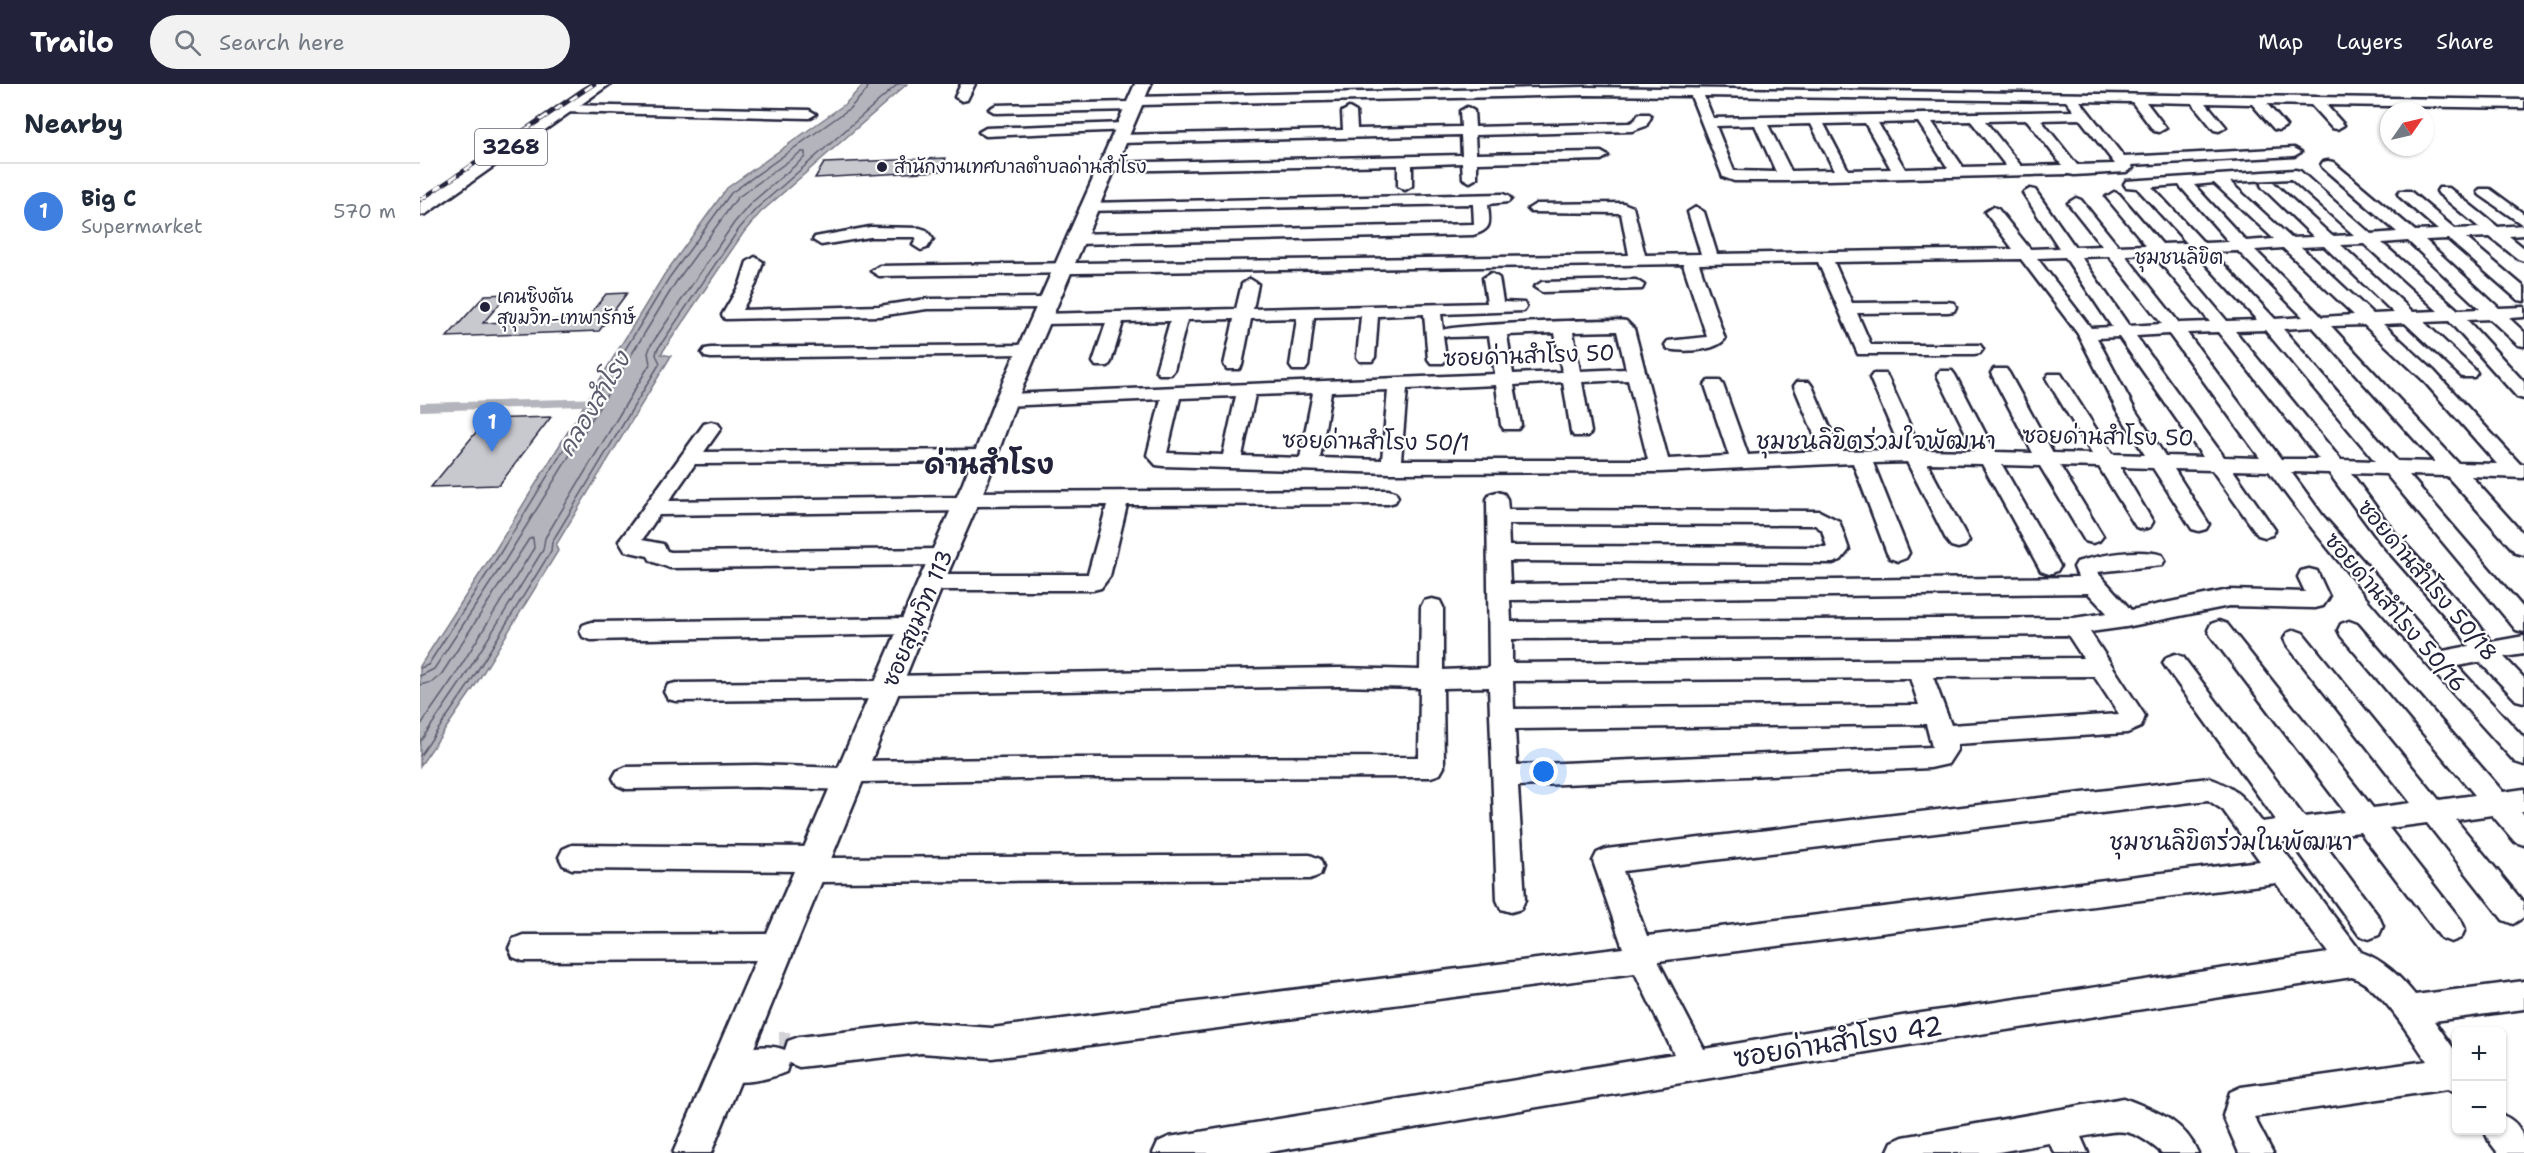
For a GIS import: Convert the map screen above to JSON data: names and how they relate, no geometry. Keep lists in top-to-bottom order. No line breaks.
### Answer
{"streets":{"main road":["3268","ซอยสุขุมวิท 113"],"street":["ซอยด่านสำโรง 50","ซอยด่านสำโรง 50/1","ซอยด่านสำโรง 50/18","ซอยด่านสำโรง 50/16","ซอยด่านสำโรง 42"]},"crossings":[["ซอยด่านสำโรง 50","ซอยด่านสำโรง 50/1"],["ซอยด่านสำโรง 50","ซอยด่านสำโรง 50/18"],["ซอยด่านสำโรง 50","ซอยด่านสำโรง 50/16"],["ซอยด่านสำโรง 50","ซอยสุขุมวิท 113"]],"districts":["ชุมชนลิขิต","ชุมชนลิขิตร่วมใจพัฒนา","ด่านสำโรง","ชุมชนลิขิตร่วมในพัฒนา"],"water":["คลองสำโรง"],"places":["สำนักงานเทศบาลตำบลด่านสำโรง","เคนซิงตัน สุขุมวิท-เทพารักษ์"],"north":"top right","page":{"header":"Trailo","search":"Search here","nav":["Map","Layers","Share"],"heading":"Nearby","list":[{"mark":"1","name":"Big C","note":"Supermarket","value":"570 m"}],"pins":"1","map_buttons":["+","−"]}}
